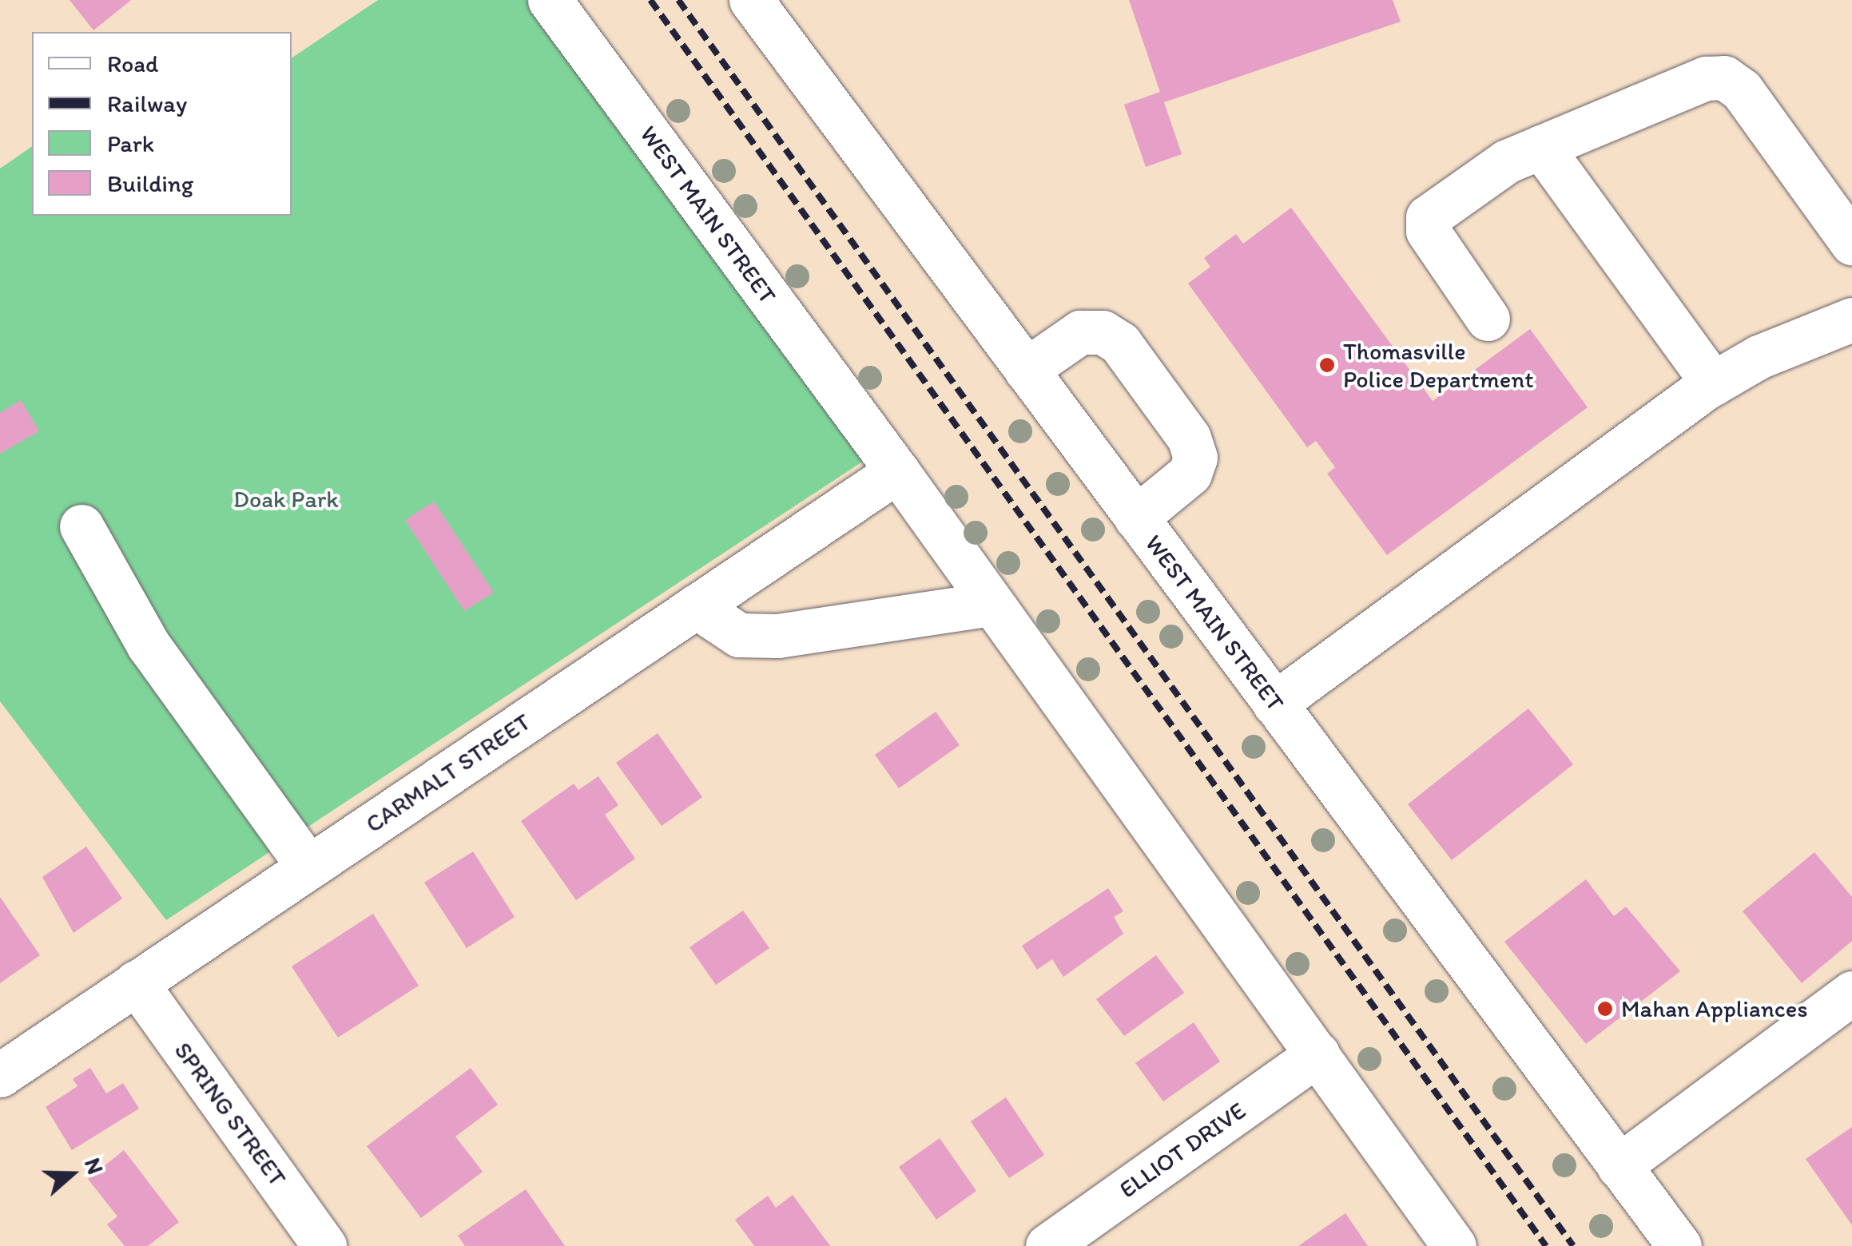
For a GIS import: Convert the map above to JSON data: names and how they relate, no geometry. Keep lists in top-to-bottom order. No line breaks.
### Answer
{"streets":{"street":["WEST MAIN STREET","CARMALT STREET","SPRING STREET","ELLIOT DRIVE"]},"crossings":[["WEST MAIN STREET","CARMALT STREET"],["WEST MAIN STREET","ELLIOT DRIVE"],["CARMALT STREET","SPRING STREET"]],"parks":["Doak Park"],"places":["Thomasville Police Department","Mahan Appliances"],"legend":["Road","Railway","Park","Building"],"north":"right"}
